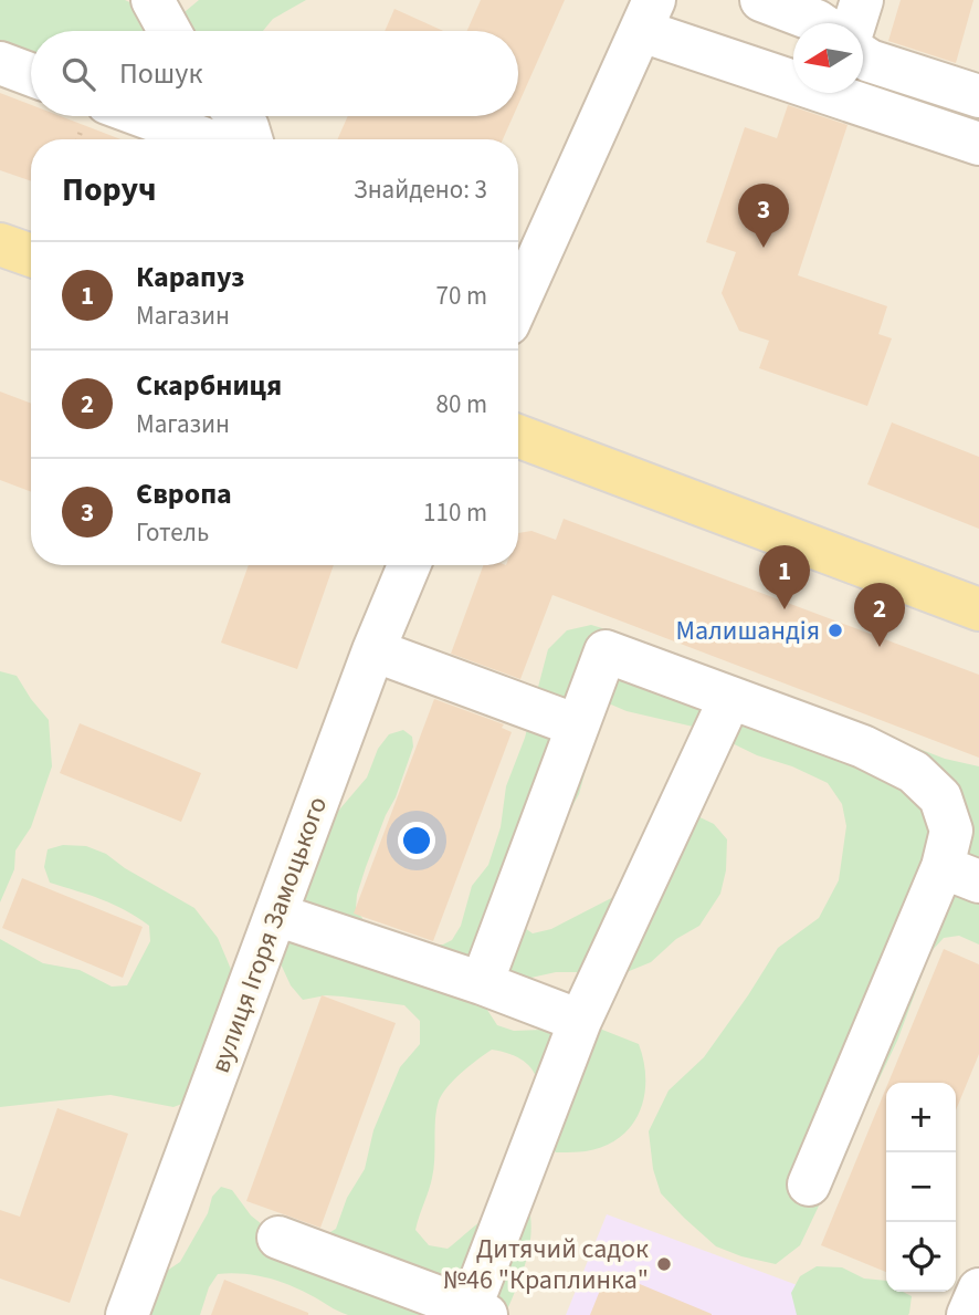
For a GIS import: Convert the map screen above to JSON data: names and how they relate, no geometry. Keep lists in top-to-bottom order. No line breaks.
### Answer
{"streets":{"street":["вулиця Ігоря Замоцького"]},"places":["Малишандія","Дитячий садок №46 \"Краплинка\""],"north":"left","page":{"search":"Пошук","heading":["Поруч","Знайдено: 3"],"pins":["3","1","2"],"list":[{"mark":"1","name":"Карапуз","note":"Магазин","value":"70 m"},{"mark":"2","name":"Скарбниця","note":"Магазин","value":"80 m"},{"mark":"3","name":"Європа","note":"Готель","value":"110 m"}],"map_buttons":["+","−"]}}
